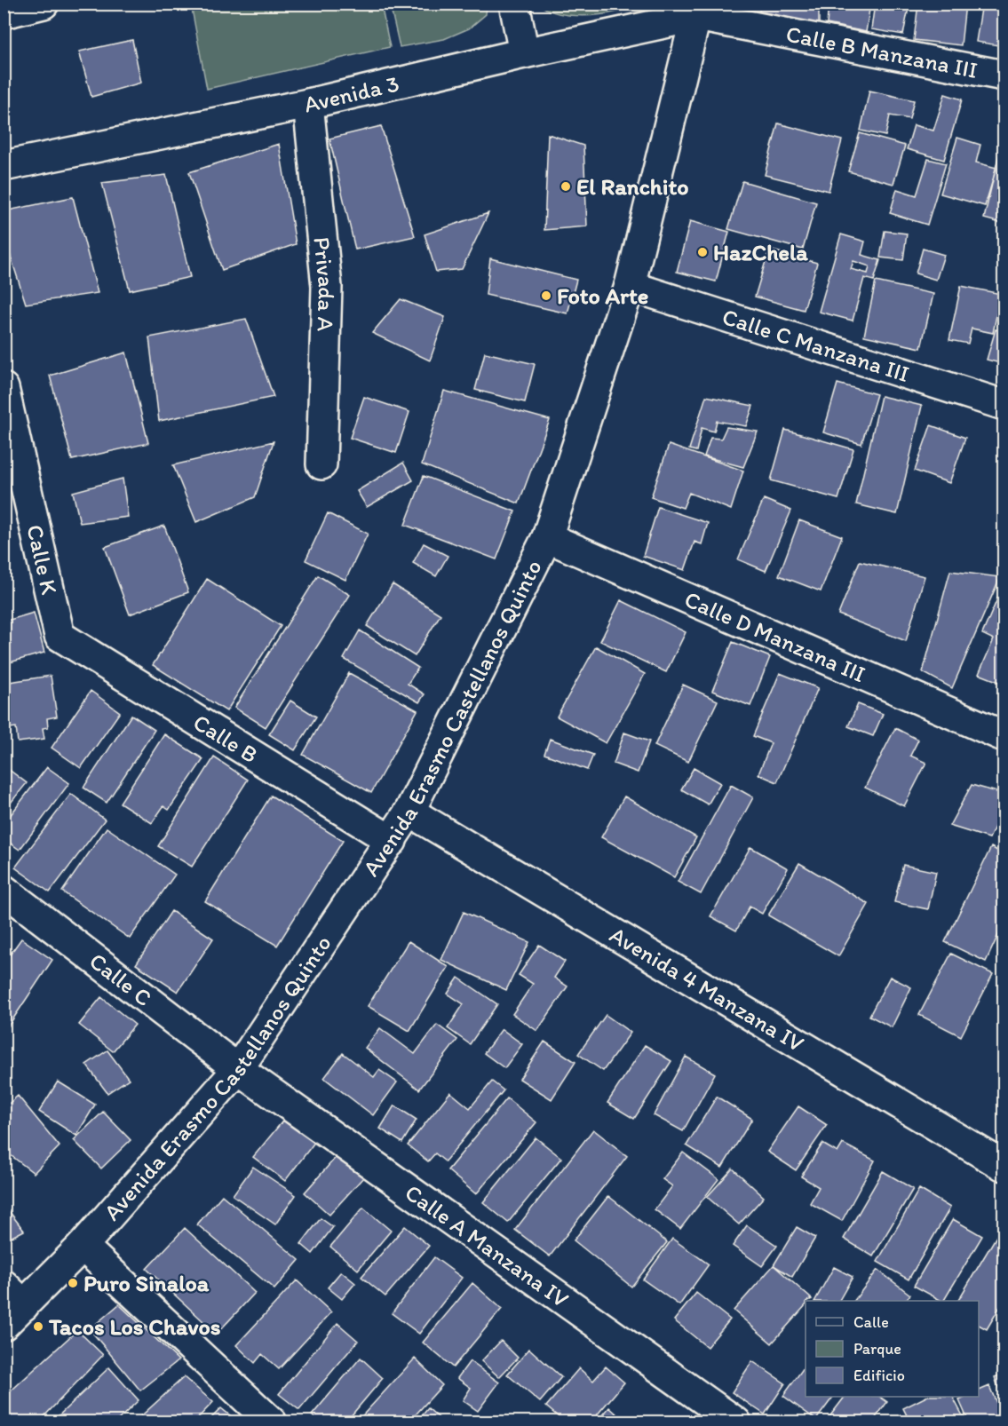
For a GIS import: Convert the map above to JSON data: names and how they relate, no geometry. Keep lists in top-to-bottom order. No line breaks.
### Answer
{"streets":{"street":["Calle B Manzana III","Avenida 3","Privada A","Calle C Manzana III","Calle K","Calle D Manzana III","Avenida Erasmo Castellanos Quinto","Calle B","Calle C","Avenida 4 Manzana IV","Calle A Manzana IV"]},"crossings":[["Calle B Manzana III","Avenida 3"],["Calle B Manzana III","Avenida Erasmo Castellanos Quinto"],["Avenida 3","Privada A"],["Avenida 3","Avenida Erasmo Castellanos Quinto"],["Calle C Manzana III","Avenida Erasmo Castellanos Quinto"],["Calle K","Calle B"],["Calle D Manzana III","Avenida Erasmo Castellanos Quinto"],["Avenida Erasmo Castellanos Quinto","Calle B"],["Avenida Erasmo Castellanos Quinto","Calle C"],["Avenida Erasmo Castellanos Quinto","Avenida 4 Manzana IV"],["Avenida Erasmo Castellanos Quinto","Calle A Manzana IV"],["Calle C","Calle A Manzana IV"]],"places":["El Ranchito","HazChela","Foto Arte","Puro Sinaloa","Tacos Los Chavos"],"legend":["Calle","Parque","Edificio"]}
